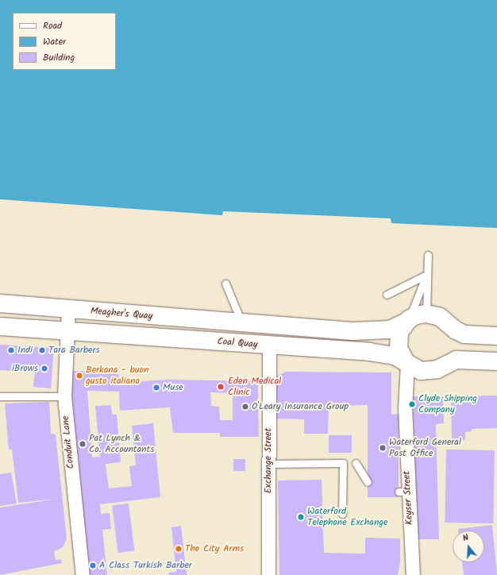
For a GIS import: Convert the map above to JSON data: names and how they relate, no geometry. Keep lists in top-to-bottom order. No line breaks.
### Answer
{"streets":{"main road":["Meagher's Quay","Coal Quay"],"street":["Conduit Lane","Exchange Street","Keyser Street"]},"crossings":[["Meagher's Quay","Coal Quay"],["Meagher's Quay","Conduit Lane"],["Coal Quay","Conduit Lane"],["Coal Quay","Exchange Street"],["Coal Quay","Keyser Street"]],"places":["Indi","Tara Barbers","iBrows","Berkana - buon gusto italiano","Eden Medical Clinic","Muse","Clyde Shipping Company","O'Leary Insurance Group","Pat Lynch & Co. Accountants","Waterford General Post Office","Waterford Telephone Exchange","The City Arms","A Class Turkish Barber"],"legend":["Road","Water","Building"],"north":"top"}
